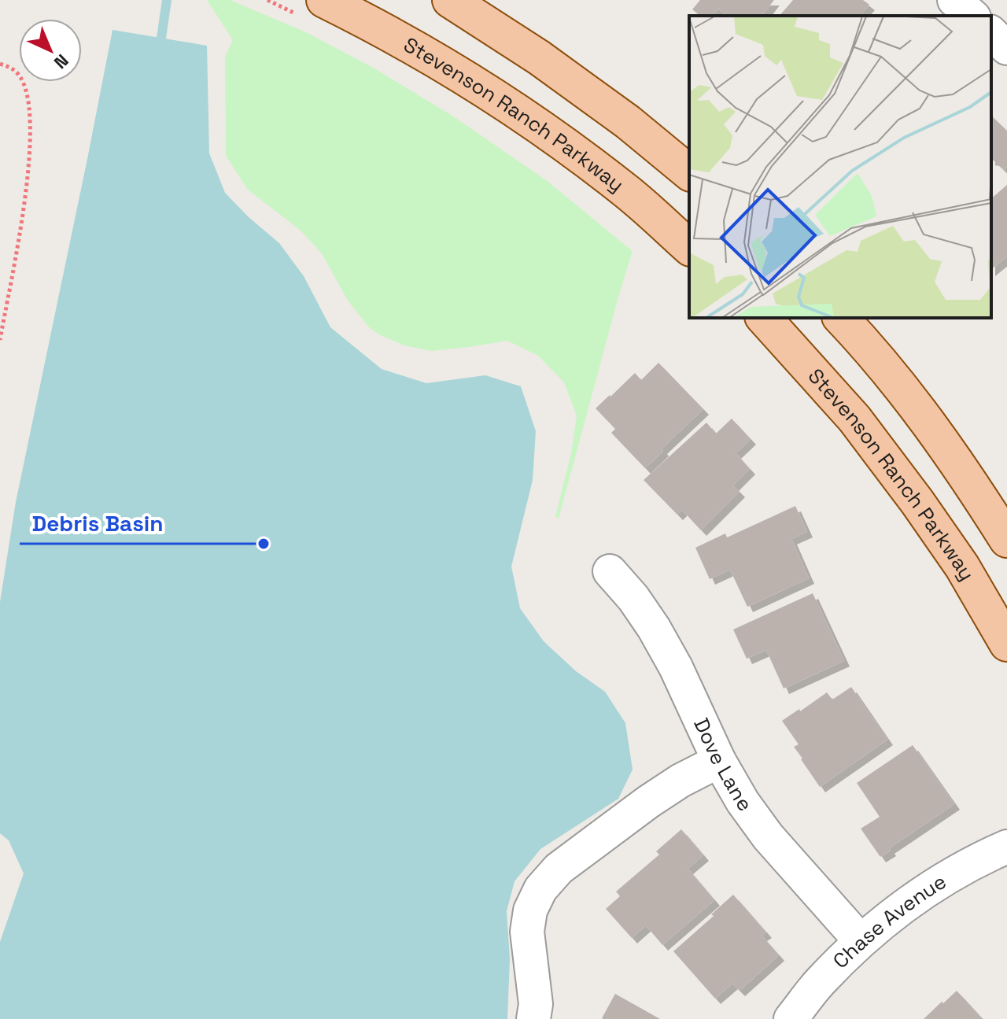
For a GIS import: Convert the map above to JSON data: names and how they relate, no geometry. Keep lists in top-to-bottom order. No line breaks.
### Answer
{"streets":{"main road":["Stevenson Ranch Parkway"],"street":["Dove Lane","Chase Avenue"]},"crossings":[["Dove Lane","Chase Avenue"]],"places":["Debris Basin"],"north":"bottom right"}
